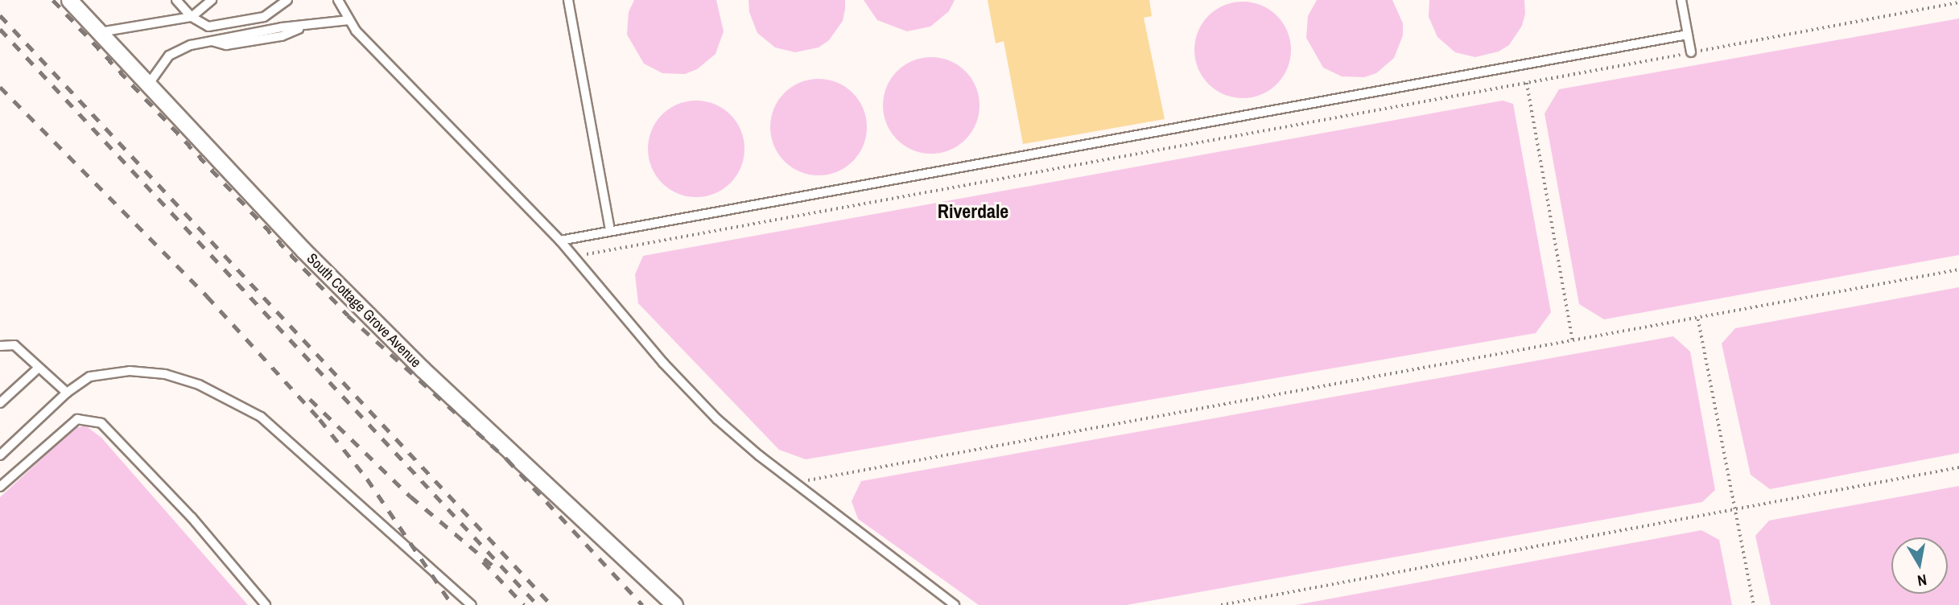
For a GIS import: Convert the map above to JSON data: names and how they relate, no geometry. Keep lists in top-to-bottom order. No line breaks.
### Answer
{"streets":{"street":["South Cottage Grove Avenue"]},"districts":["Riverdale"],"north":"bottom"}
